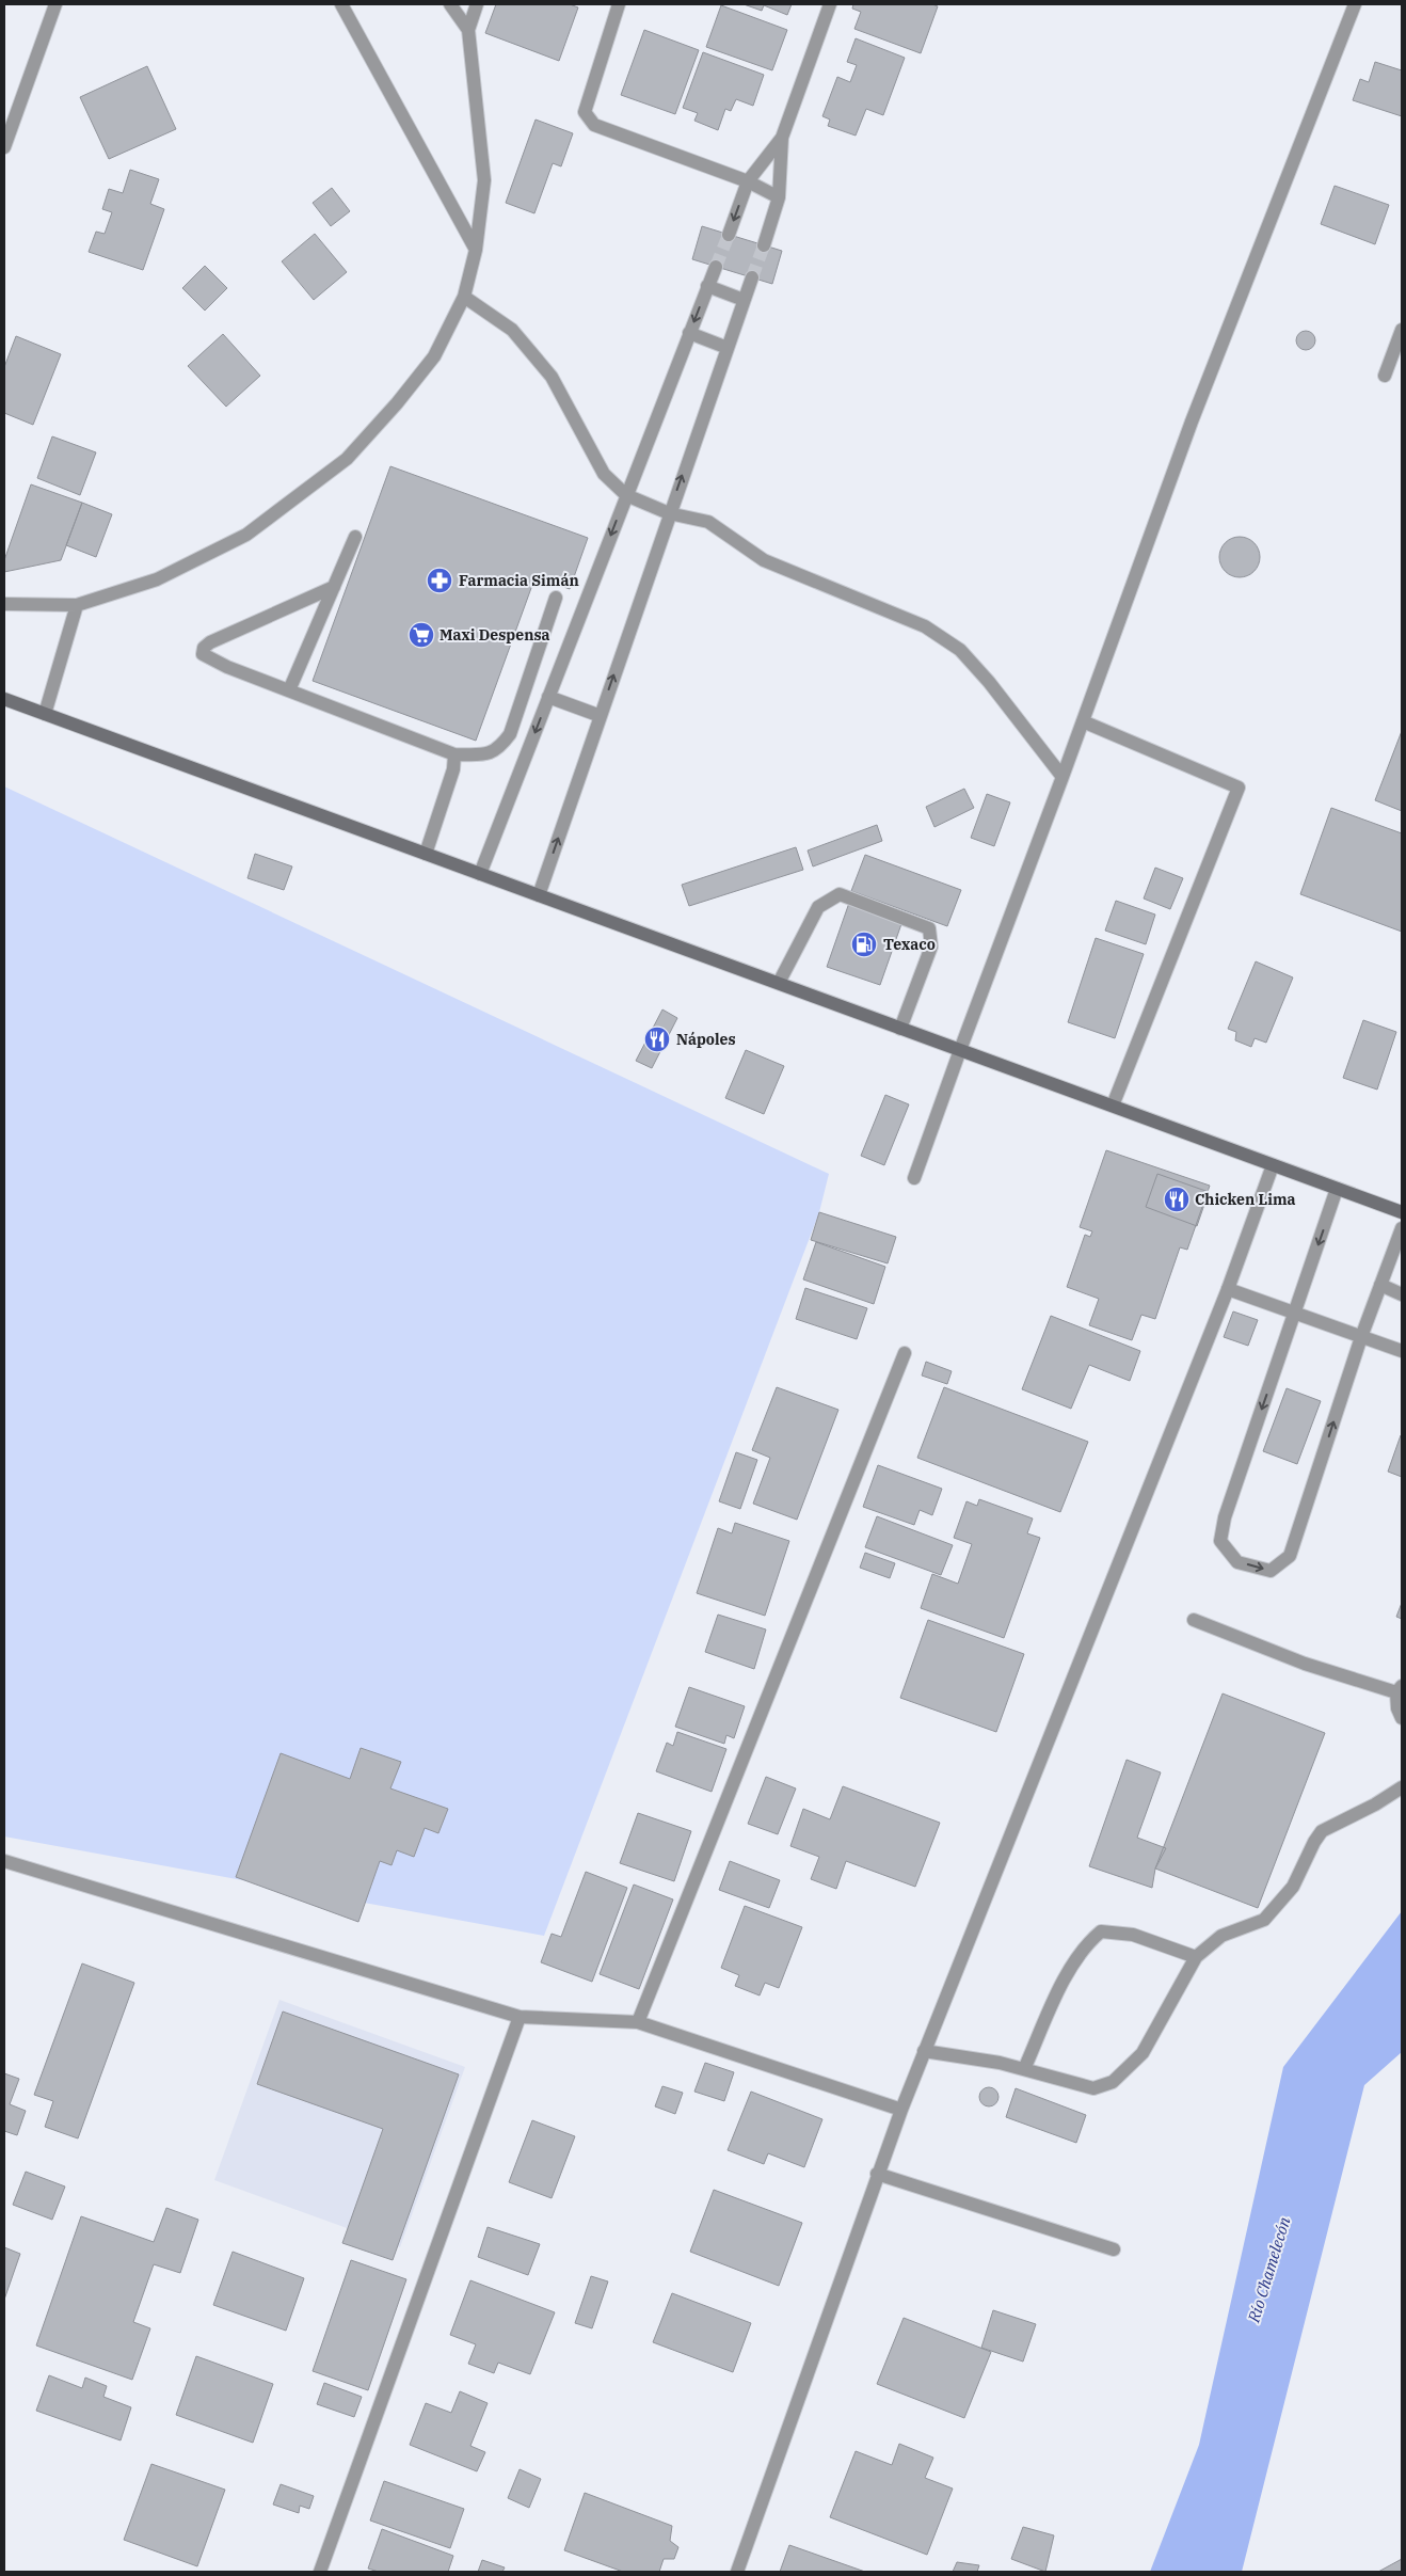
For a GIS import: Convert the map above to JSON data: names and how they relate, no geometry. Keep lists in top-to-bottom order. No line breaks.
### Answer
{"water":["Río Chamelecón"],"places":{"pharmacy":["Farmacia Simán"],"supermarket":["Maxi Despensa"],"fuel station":["Texaco"],"restaurant":["Nápoles","Chicken Lima"]}}
